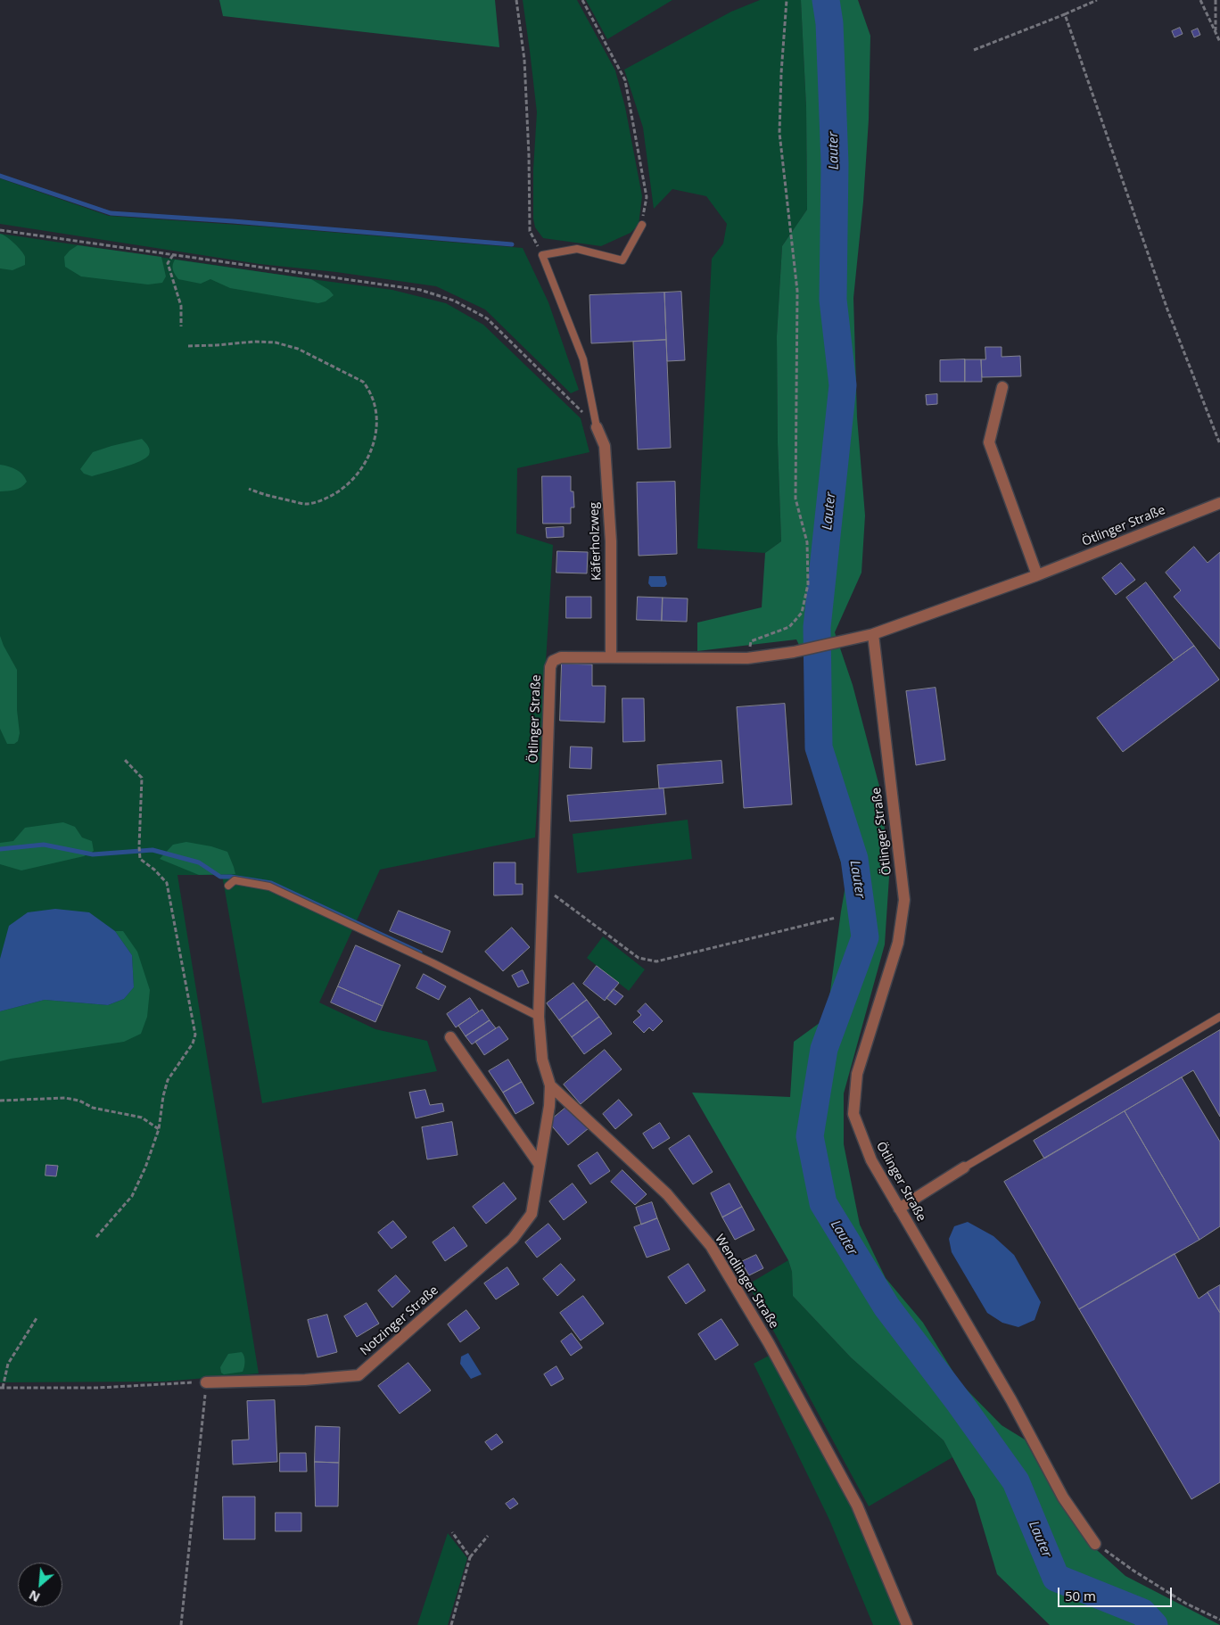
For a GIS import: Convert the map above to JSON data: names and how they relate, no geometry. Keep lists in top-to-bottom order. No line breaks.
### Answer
{"streets":{"street":["Ötlinger Straße","Käferholzweg","Wendlinger Straße","Notzinger Straße"]},"crossings":[["Ötlinger Straße","Käferholzweg"],["Ötlinger Straße","Wendlinger Straße"],["Ötlinger Straße","Notzinger Straße"],["Wendlinger Straße","Notzinger Straße"]],"water":["Lauter"],"scale_bar":"50 m","north":"bottom left"}
